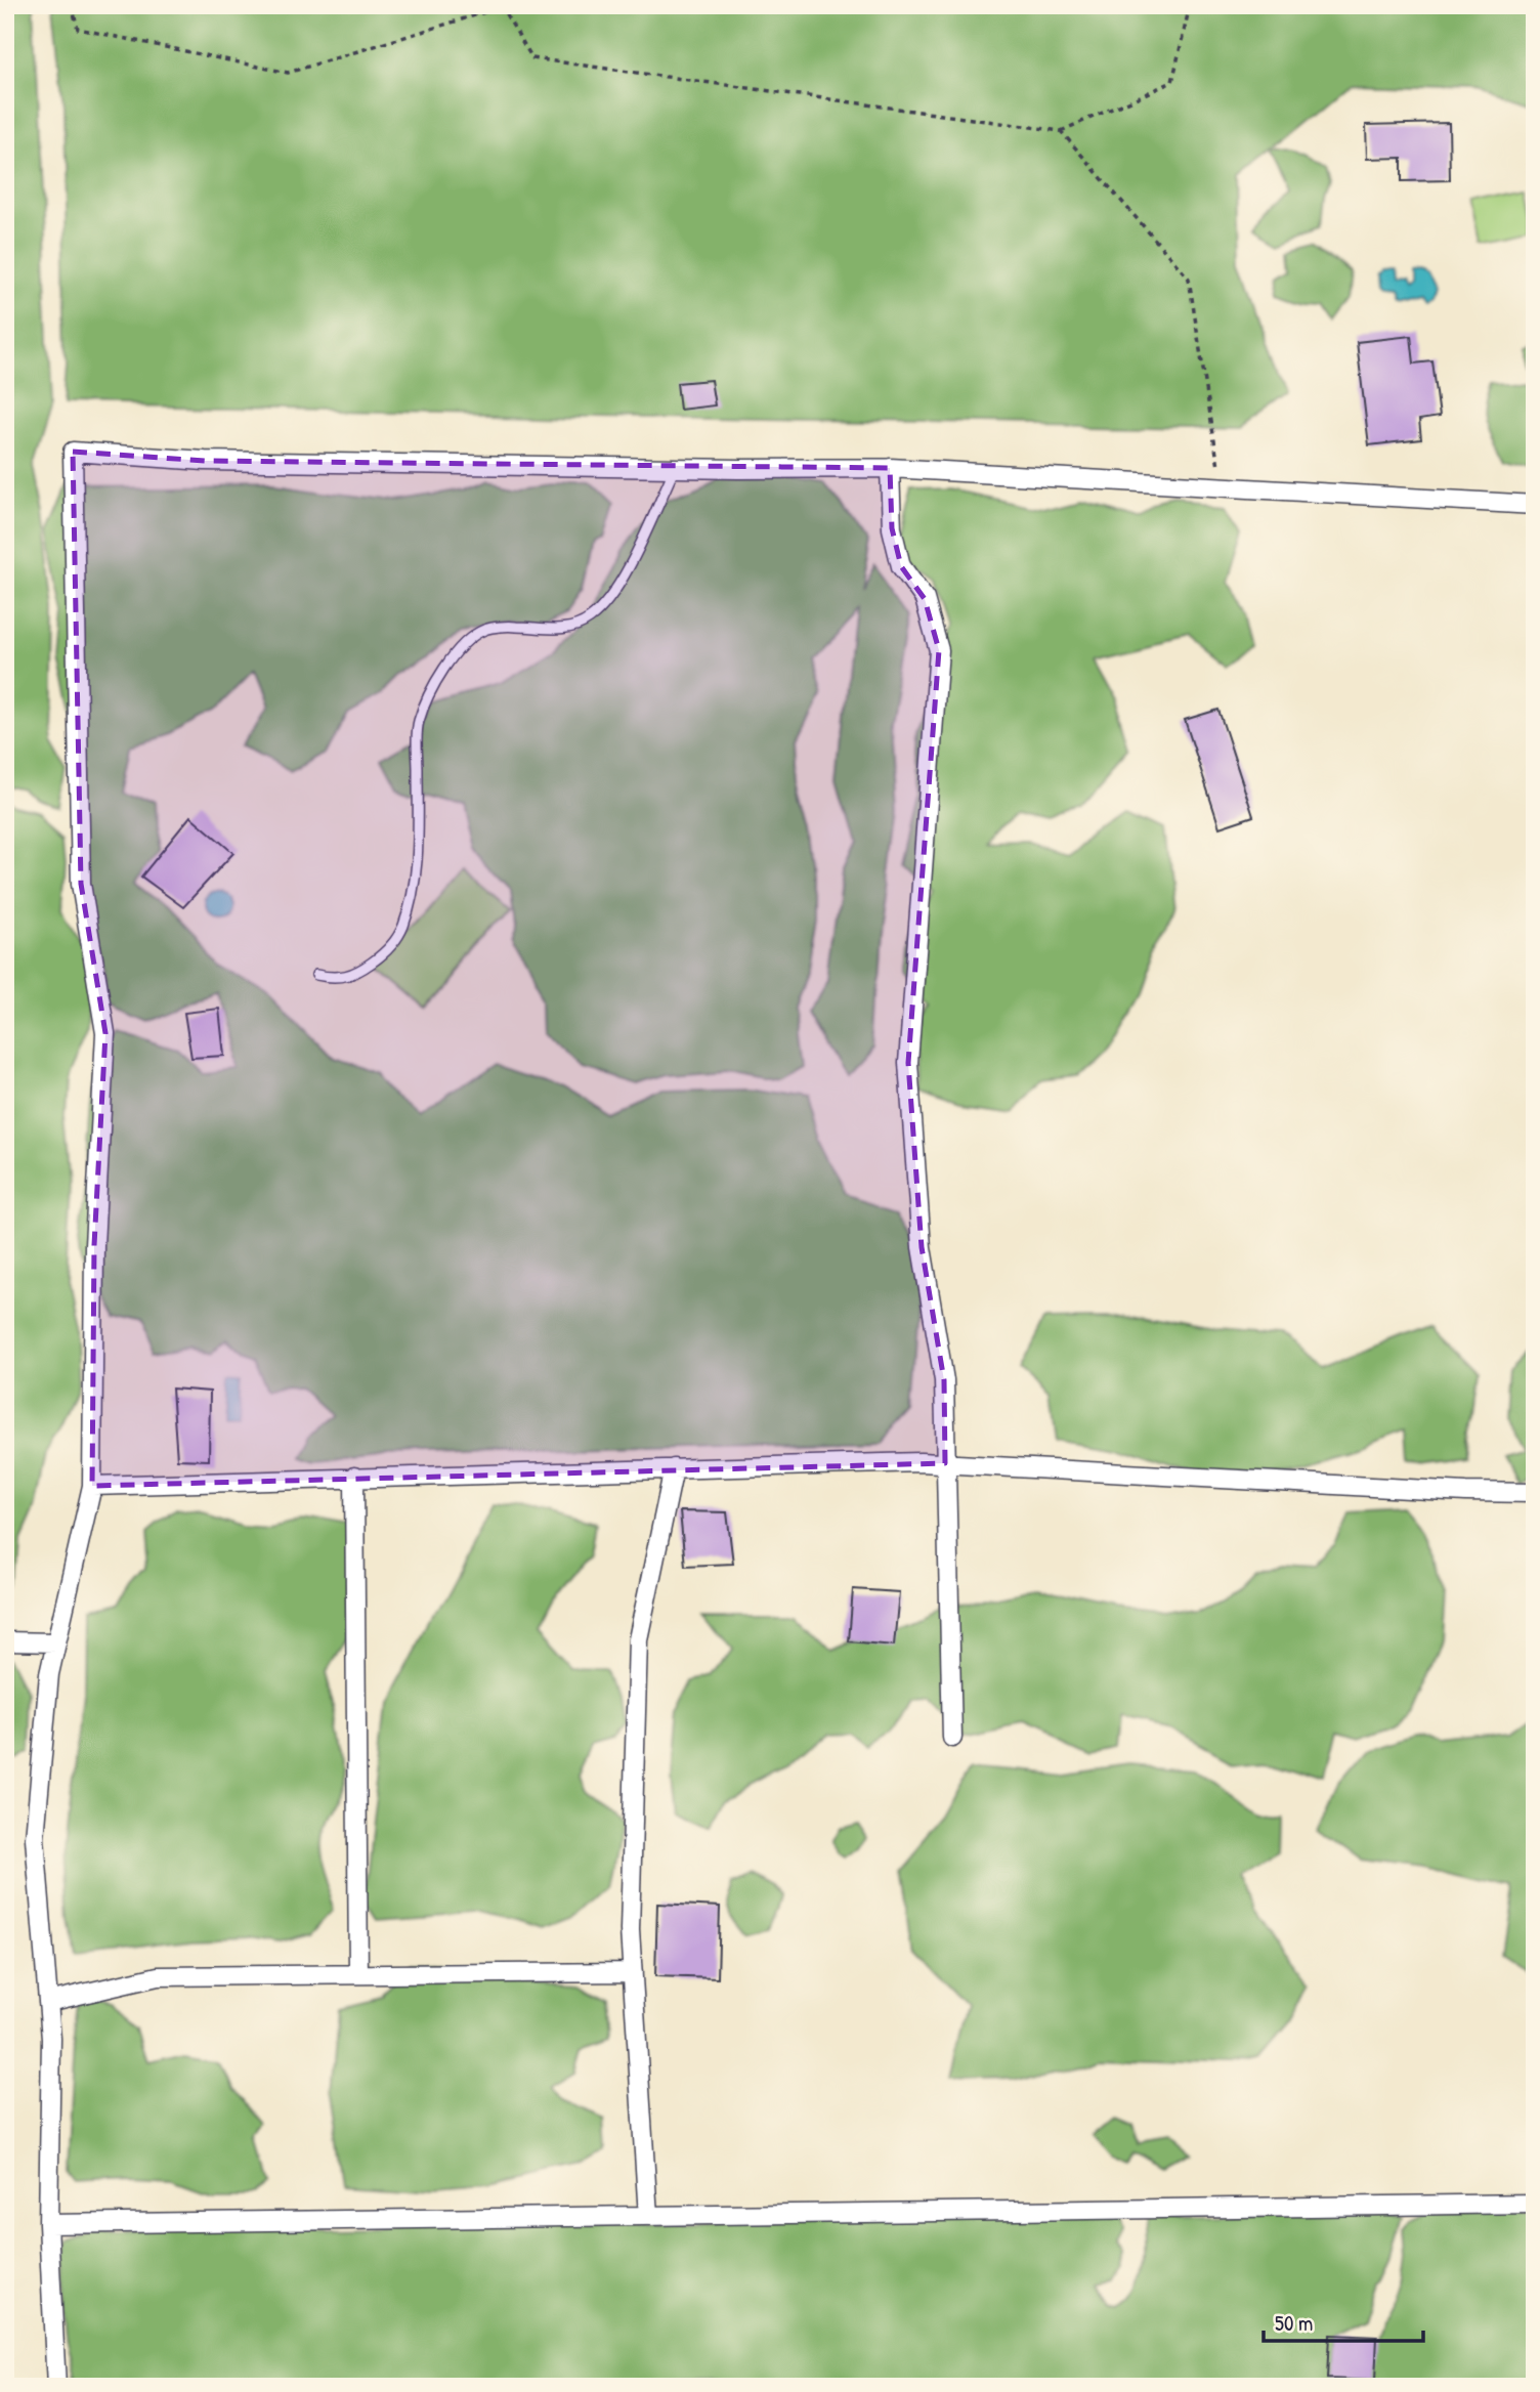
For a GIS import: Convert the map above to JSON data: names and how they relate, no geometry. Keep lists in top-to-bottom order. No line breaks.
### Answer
{"scale_bar":"50 m"}
